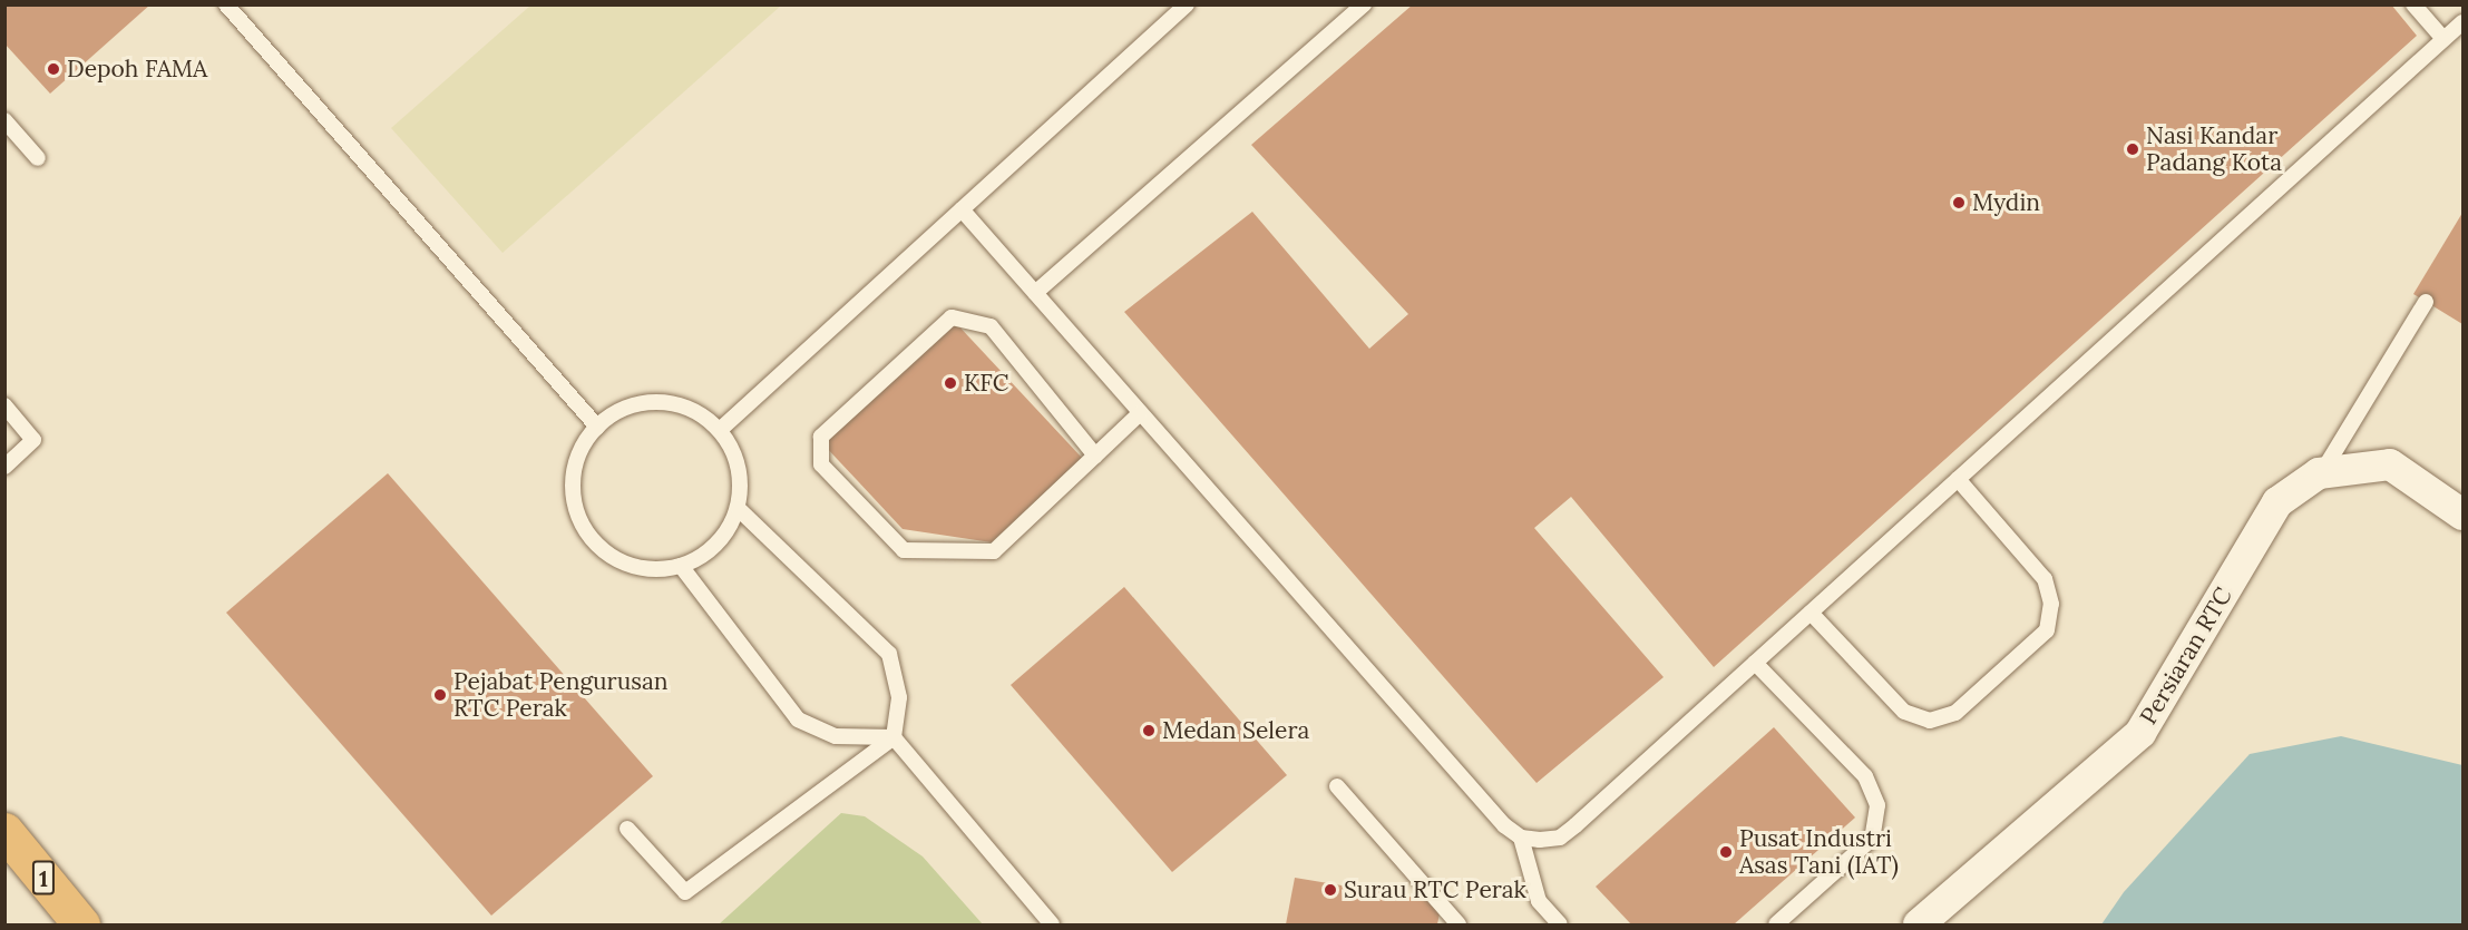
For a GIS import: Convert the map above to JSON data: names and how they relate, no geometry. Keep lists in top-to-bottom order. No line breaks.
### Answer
{"streets":{"highway":["1"],"street":["Persiaran RTC"]},"places":["Depoh FAMA","Nasi Kandar Padang Kota","Mydin","KFC","Pejabat Pengurusan RTC Perak","Medan Selera","Pusat Industri Asas Tani (IAT)","Surau RTC Perak"]}
